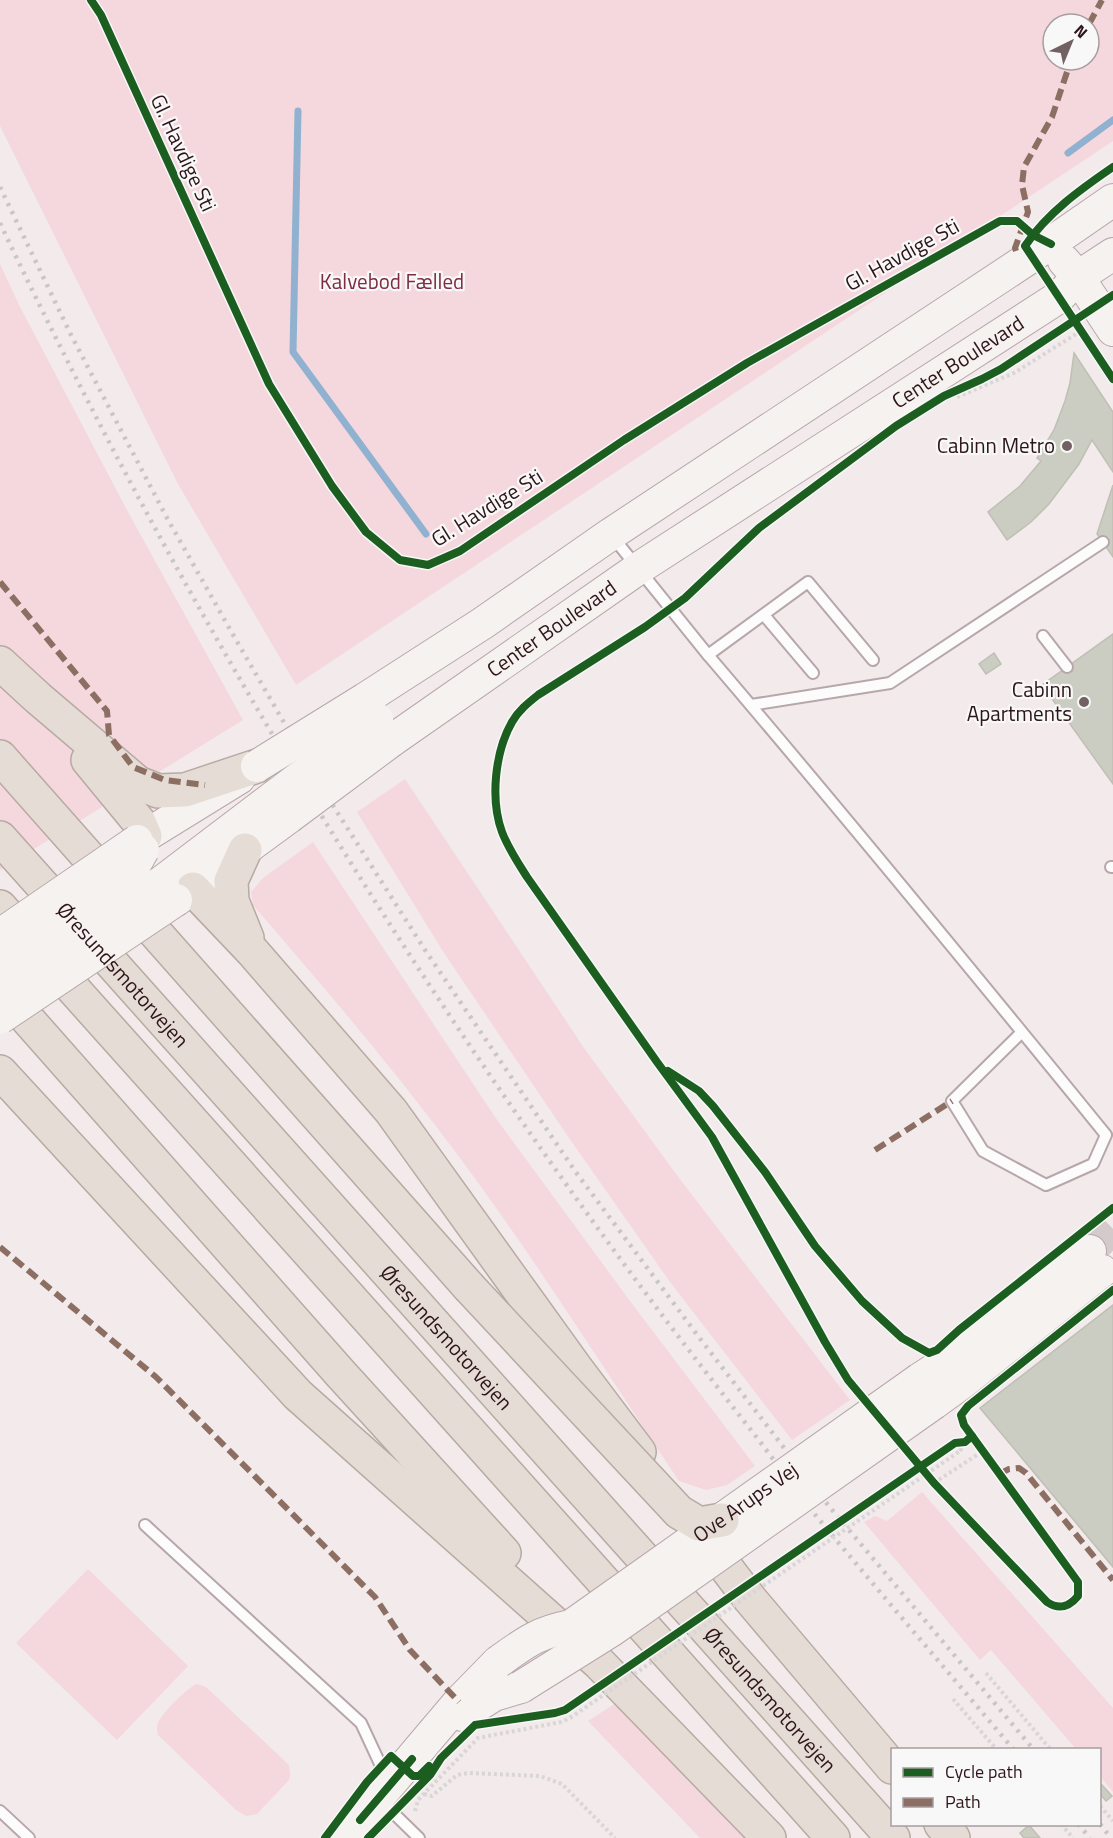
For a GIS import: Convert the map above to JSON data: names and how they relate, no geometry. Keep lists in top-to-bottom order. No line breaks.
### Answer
{"streets":{"highway":["Øresundsmotorvejen"],"street":["Center Boulevard","Ove Arups Vej"],"cycle path":["Gl. Havdige Sti"]},"parks":["Kalvebod Fælled"],"places":["Cabinn Metro","Cabinn Apartments"],"legend":["Cycle path","Path"],"north":"top right"}
